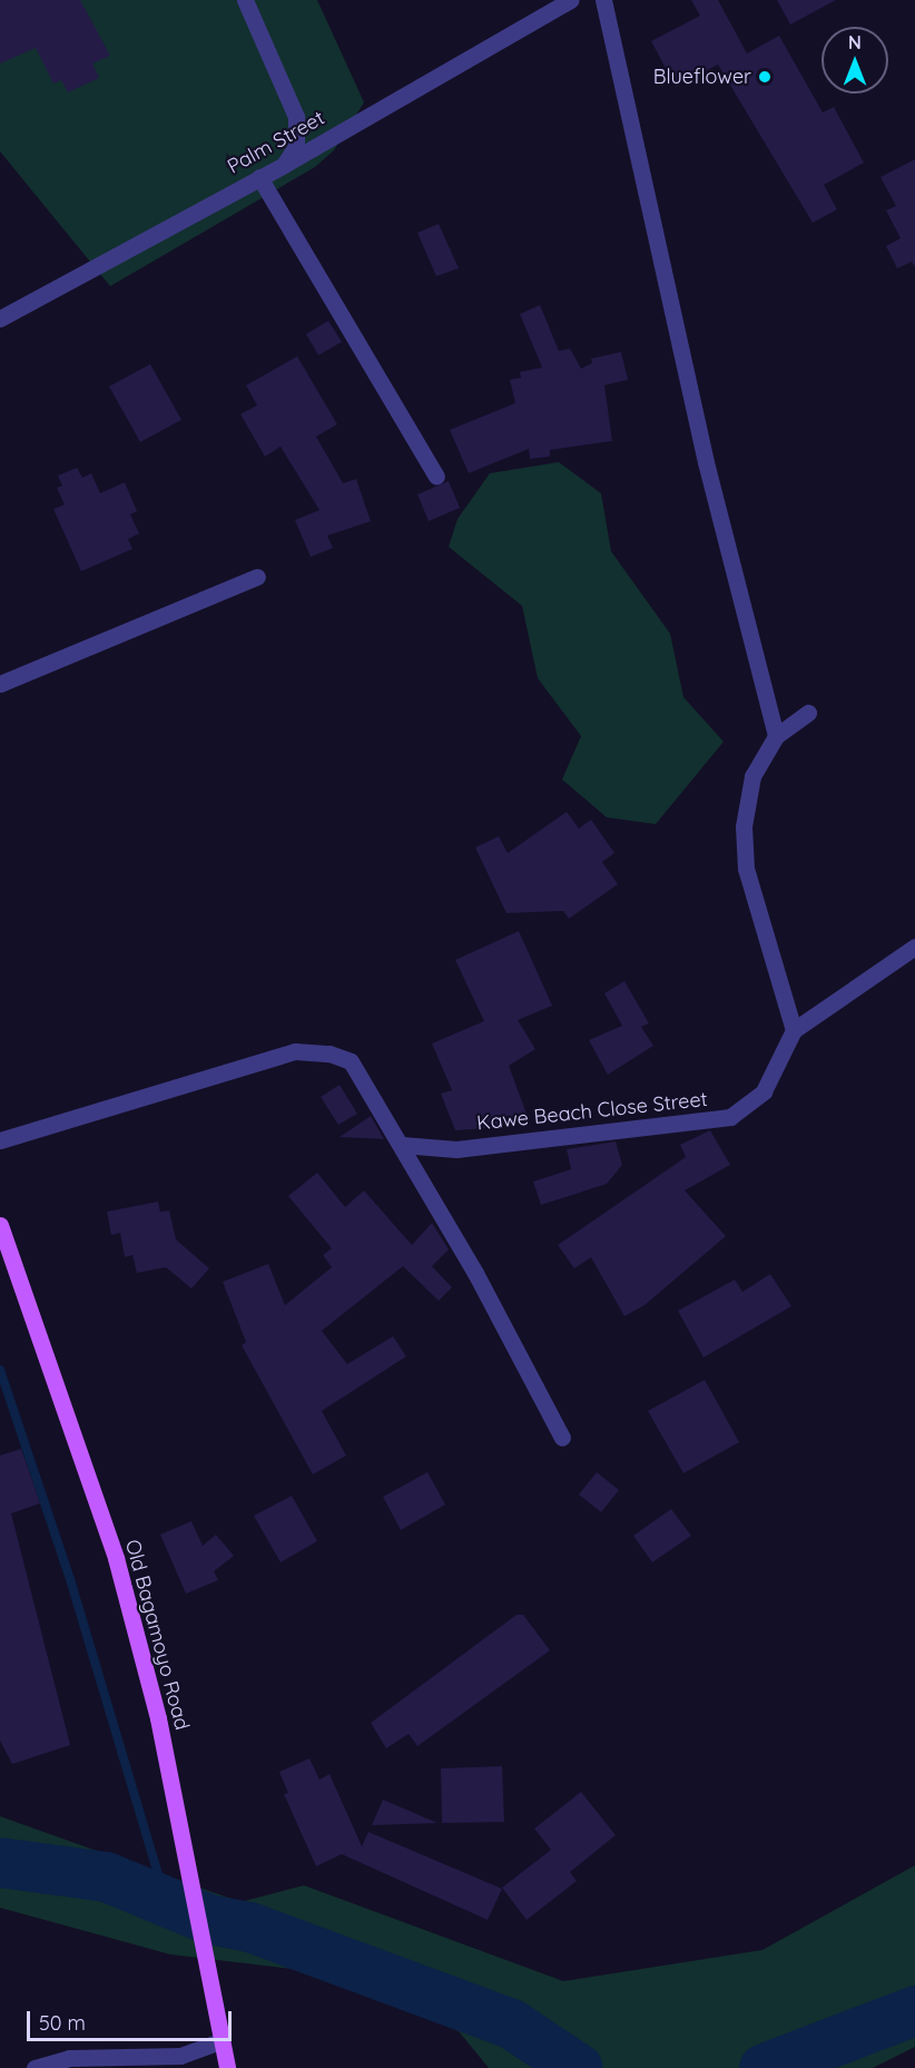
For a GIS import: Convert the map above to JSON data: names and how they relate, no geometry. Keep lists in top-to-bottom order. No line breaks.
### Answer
{"streets":{"main road":["Old Bagamoyo Road"],"street":["Palm Street","Kawe Beach Close Street"]},"places":["Blueflower"],"scale_bar":"50 m","north":"top"}
